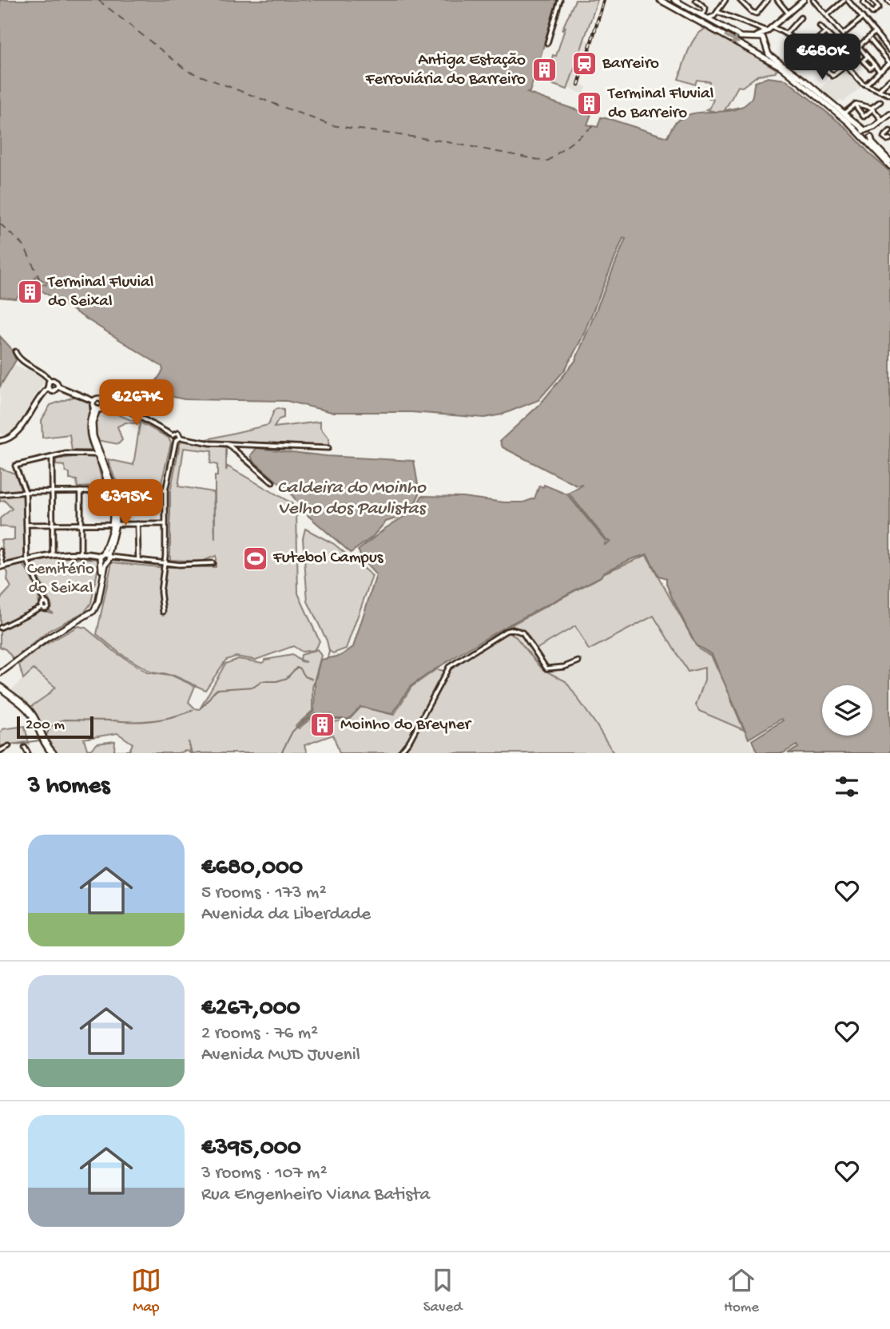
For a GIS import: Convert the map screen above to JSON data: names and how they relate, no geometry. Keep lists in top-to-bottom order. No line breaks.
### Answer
{"water":["Caldeira do Moinho Velho dos Paulistas"],"parks":["Cemitério do Seixal"],"places":{"station":["Barreiro"],"building":["Antiga Estação Ferroviária do Barreiro","Terminal Fluvial do Barreiro","Terminal Fluvial do Seixal","Moinho do Breyner"],"sports":["Futebol Campus"]},"scale_bar":"200 m","page":{"price":["€680K","€267K","€395K"],"scale":"200 m","heading":"3 homes","list":[{"name":"€680,000","note":"5 rooms · 173 m² · Avenida da Liberdade"},{"name":"€267,000","note":"2 rooms · 76 m² · Avenida MUD Juvenil"},{"name":"€395,000","note":"3 rooms · 107 m² · Rua Engenheiro Viana Batista"}],"tabs":["Map","Saved","Home"]}}
